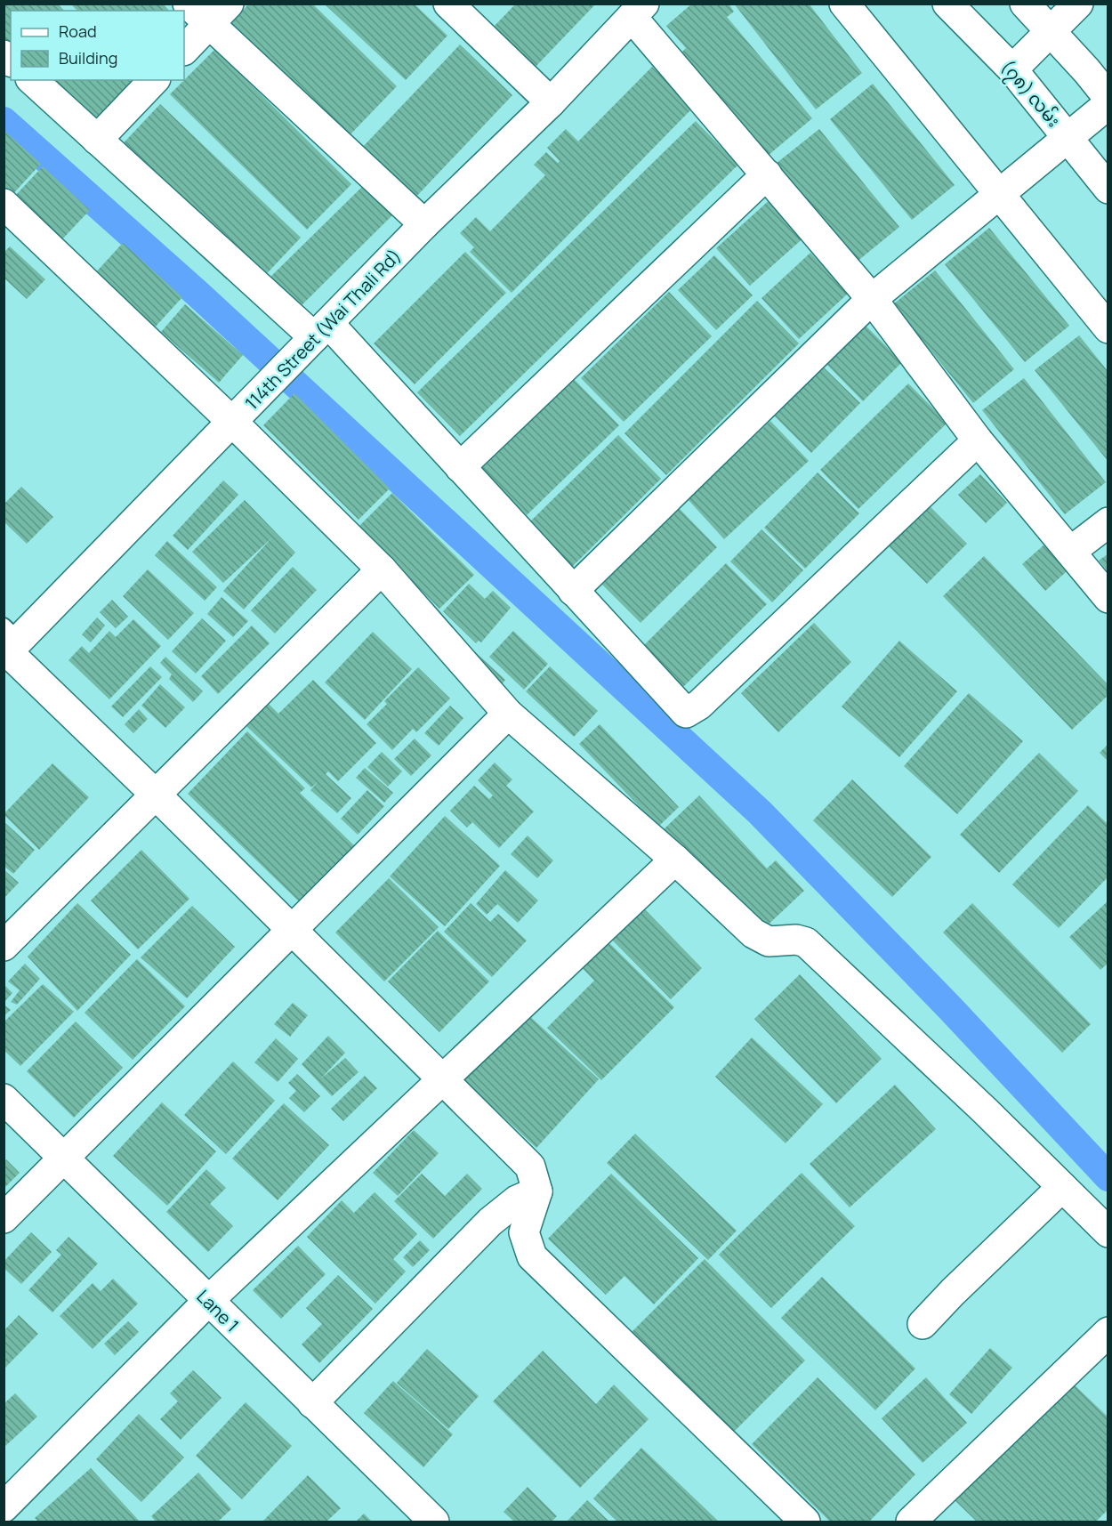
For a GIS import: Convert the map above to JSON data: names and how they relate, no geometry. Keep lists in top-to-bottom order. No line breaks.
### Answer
{"streets":{"street":["(၇၈) လမ်း","114th Street (Wai Thali Rd)","Lane 1"]},"legend":["Road","Building"]}
